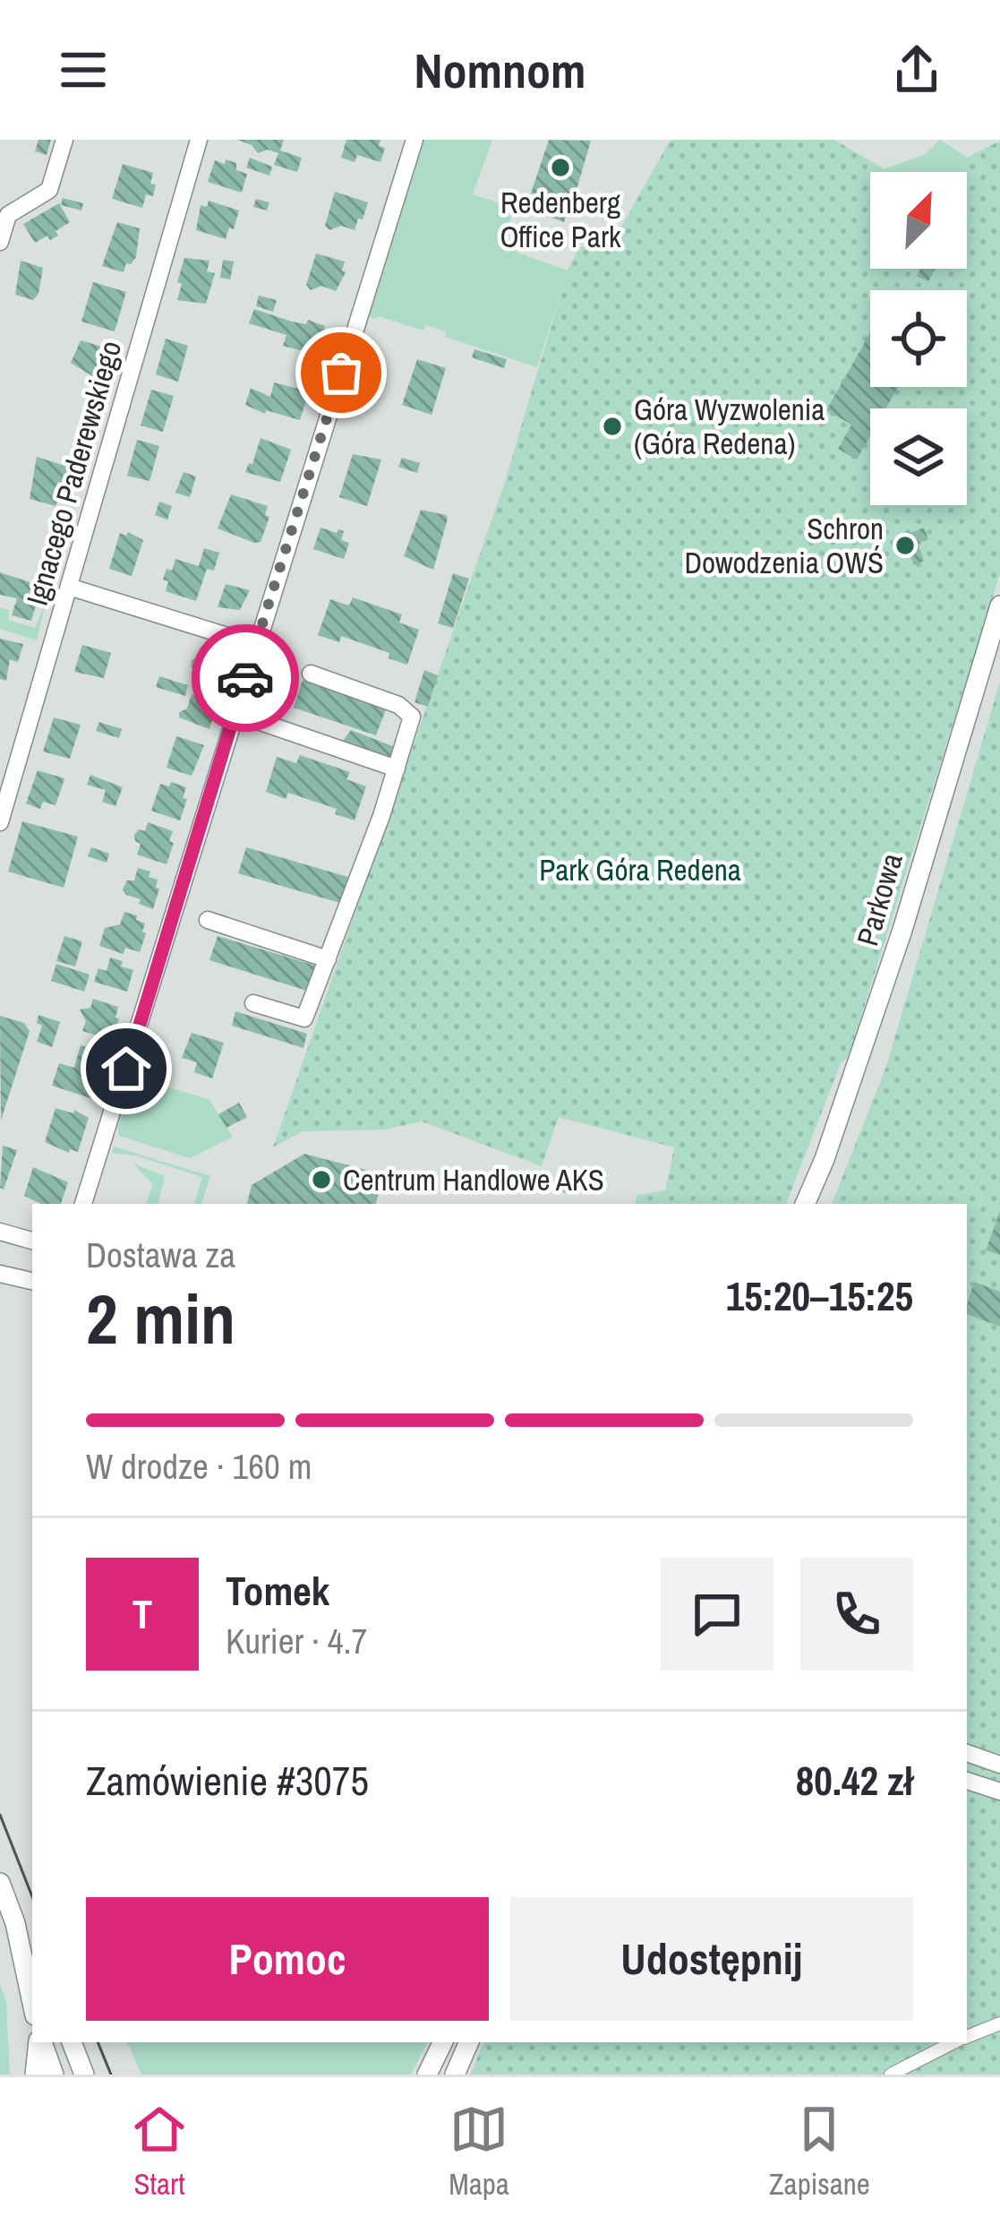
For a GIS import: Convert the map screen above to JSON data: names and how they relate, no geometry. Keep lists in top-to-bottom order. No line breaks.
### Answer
{"streets":{"street":["Ignacego Paderewskiego","Parkowa"]},"parks":["Park Góra Redena"],"places":["Redenberg Office Park","Góra Wyzwolenia (Góra Redena)","Schron Dowodzenia OWŚ","Centrum Handlowe AKS"],"north":"top right","page":{"header":"Nomnom","heading":["2 min","Dostawa za","15:20–15:25"],"panel":["Tomek","Kurier · 4.7","Zamówienie #3075","80.42 zł"],"bar":"W drodze · 160 m","round":"T","buttons":["Pomoc","Udostępnij"],"tabs":["Start","Mapa","Zapisane"]}}
